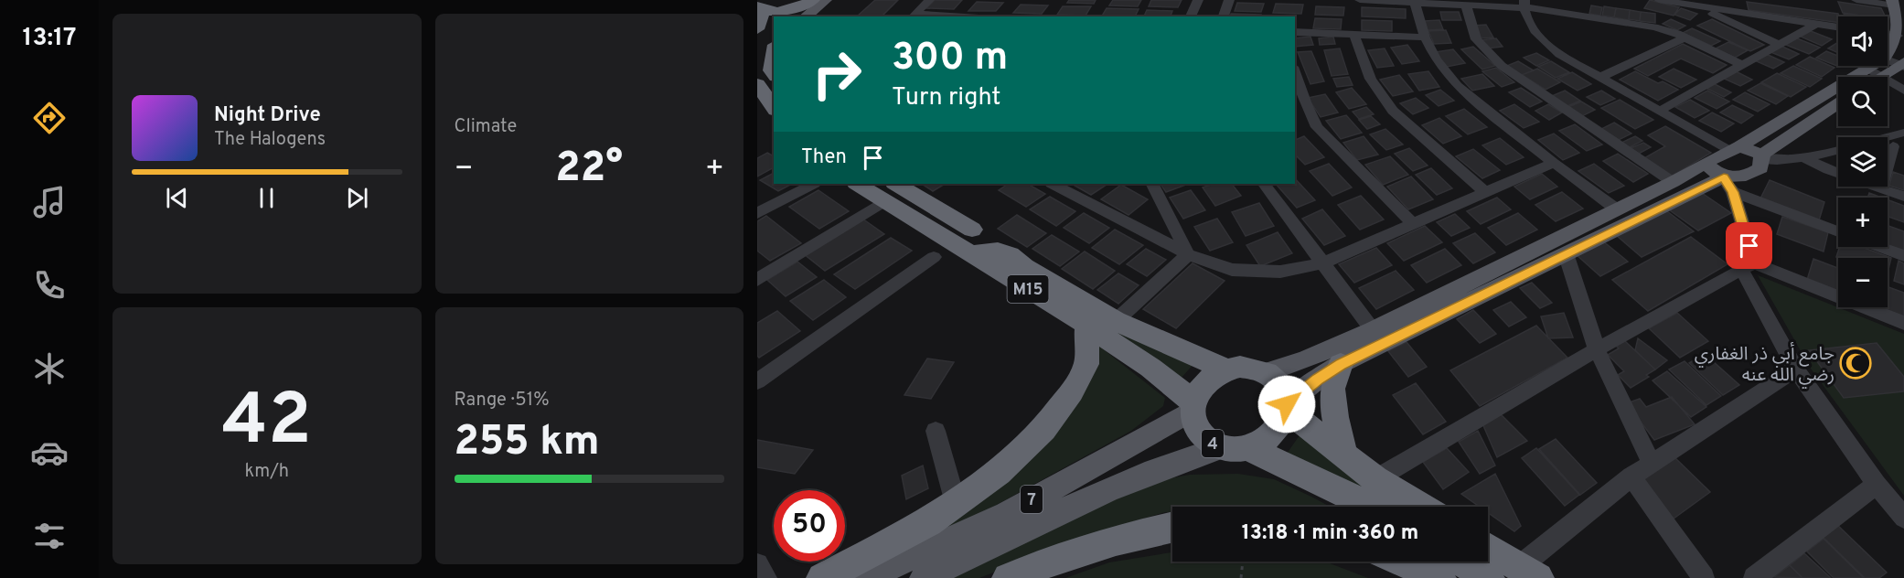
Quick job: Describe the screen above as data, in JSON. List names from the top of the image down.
{
  "streets": {
    "highway": ["M15", "4"],
    "main road": ["7"]
  },
  "crossings": [
    ["M15", "4"],
    ["M15", "7"],
    ["4", "7"]
  ],
  "places": {
    "mosque": ["جامع أبي ذر الغفاري رضي الله عنه"]
  },
  "page": {
    "tabs": "13:17",
    "tile": [
      "Climate",
      ["42", "km/h"],
      ["Range · 51%", "255 km"]
    ],
    "map_buttons": ["+", "−"],
    "turn": ["300 m", "Turn right"],
    "song": ["Night Drive", "The Halogens"],
    "then": "Then",
    "heat": ["−", "22°", "+"],
    "limit": "50",
    "trip": "13:18 · 1 min · 360 m"
  }
}
